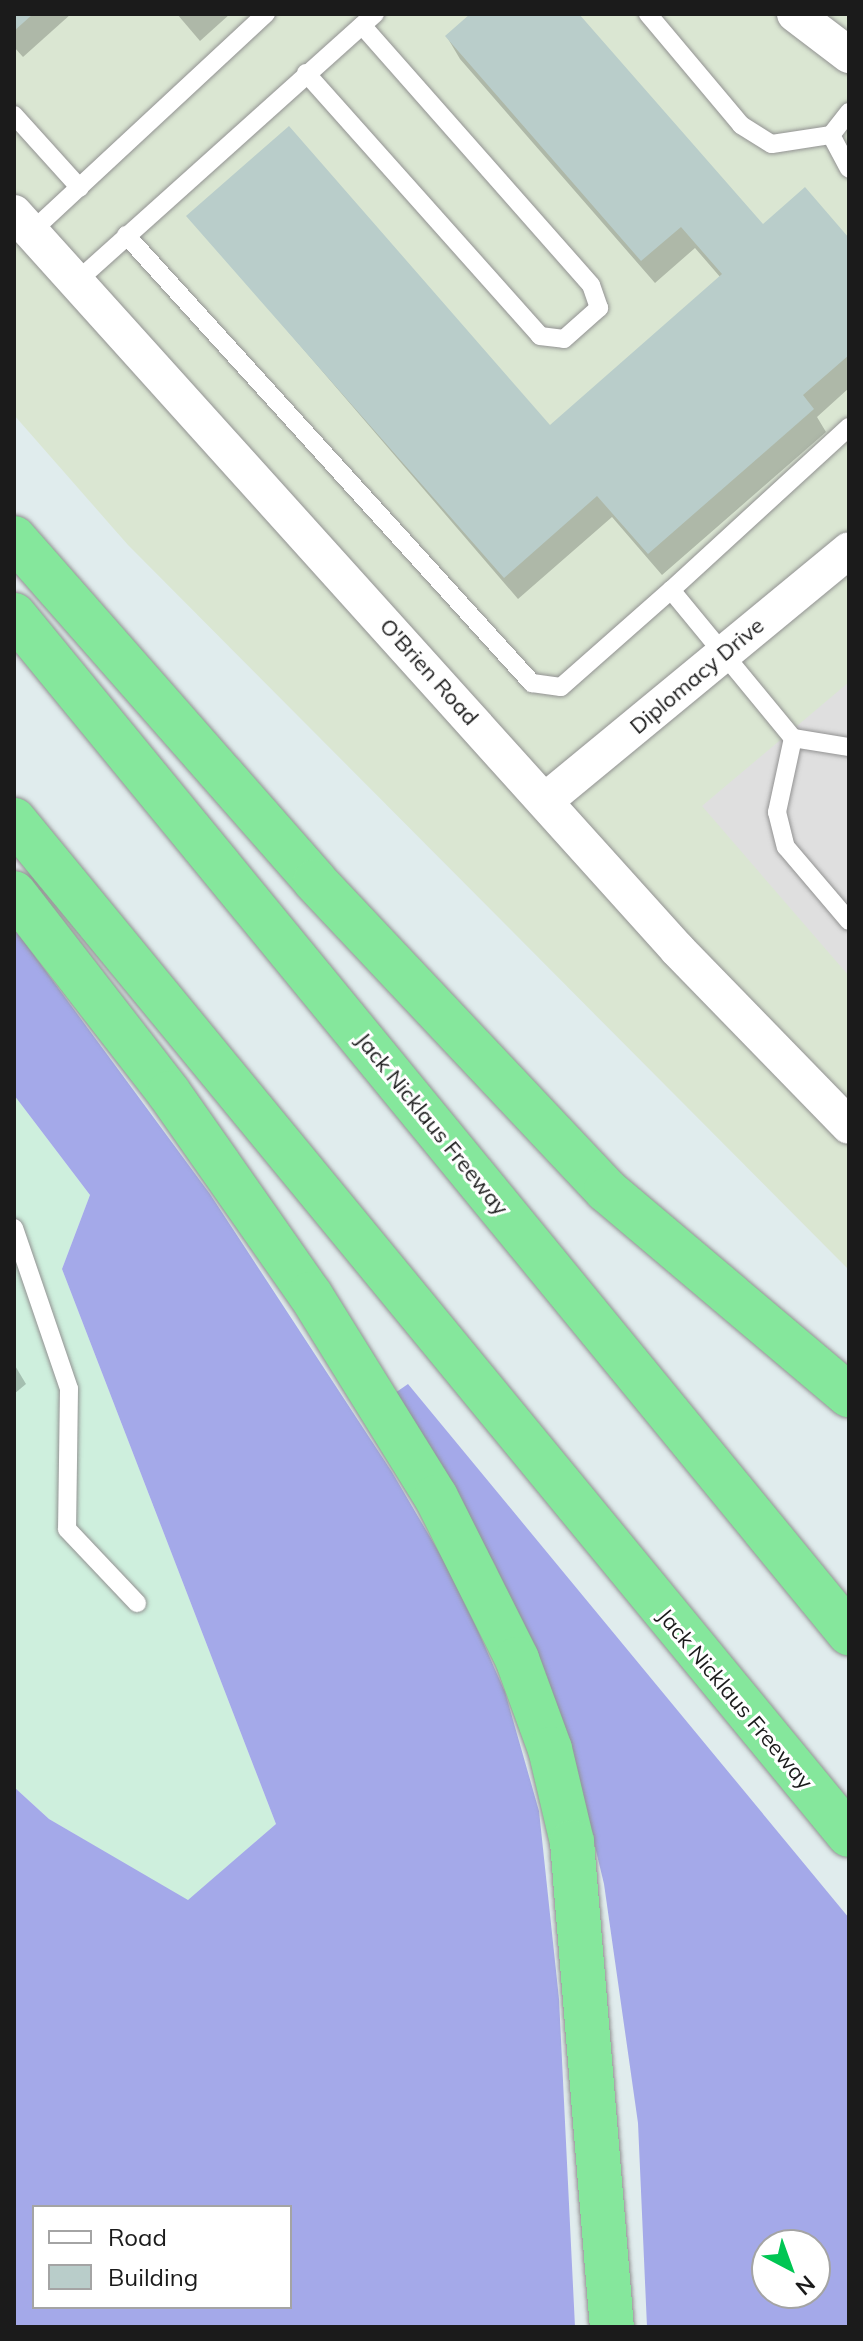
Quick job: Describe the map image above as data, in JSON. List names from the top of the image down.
{
  "streets": {
    "highway": ["Jack Nicklaus Freeway"],
    "street": ["O'Brien Road", "Diplomacy Drive"]
  },
  "crossings": [
    ["O'Brien Road", "Diplomacy Drive"]
  ],
  "legend": ["Road", "Building"],
  "north": "bottom right"
}
